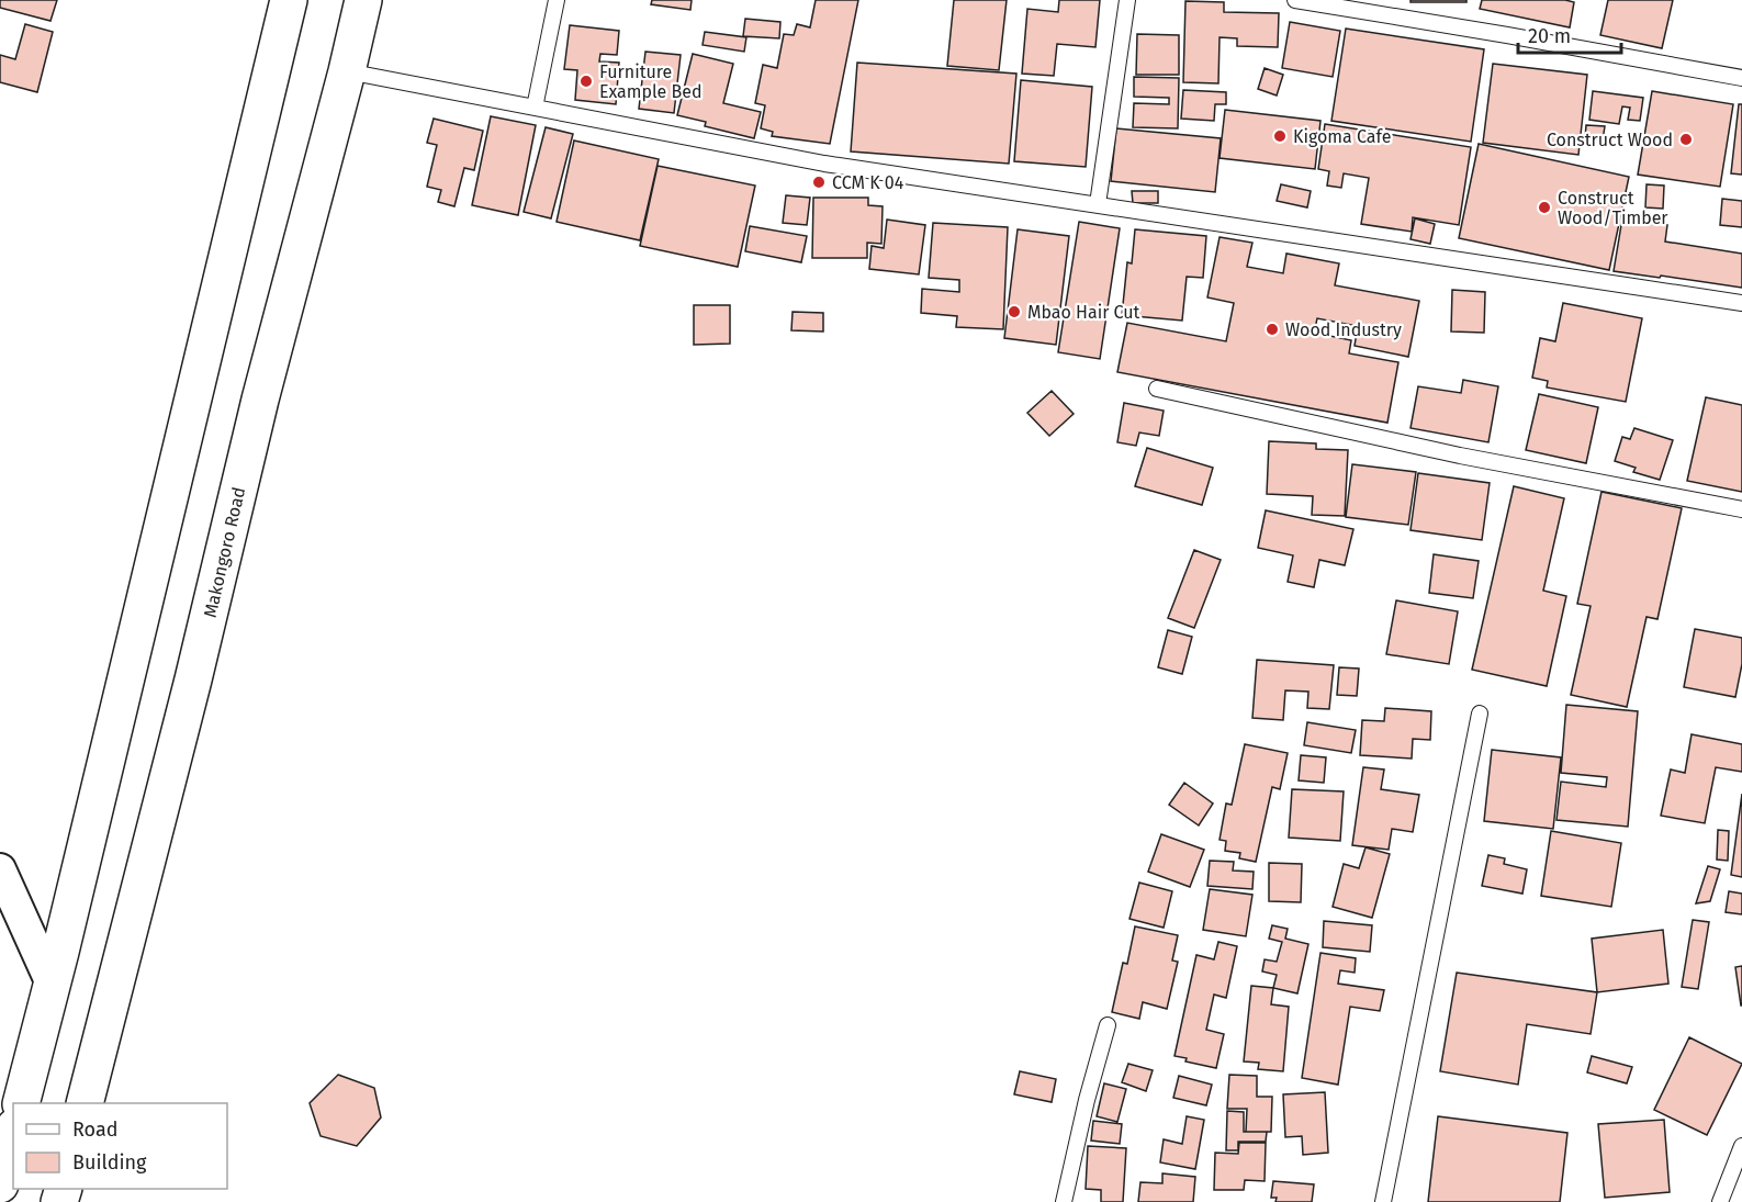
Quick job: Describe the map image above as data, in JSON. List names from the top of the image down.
{
  "streets": {
    "main road": ["Makongoro Road"]
  },
  "places": [
    "Furniture Example Bed",
    "Kigoma Cafe",
    "Construct Wood",
    "CCM K 04",
    "Construct Wood/Timber",
    "Mbao Hair Cut",
    "Wood Industry"
  ],
  "legend": ["Road", "Building"],
  "scale_bar": "20 m"
}
